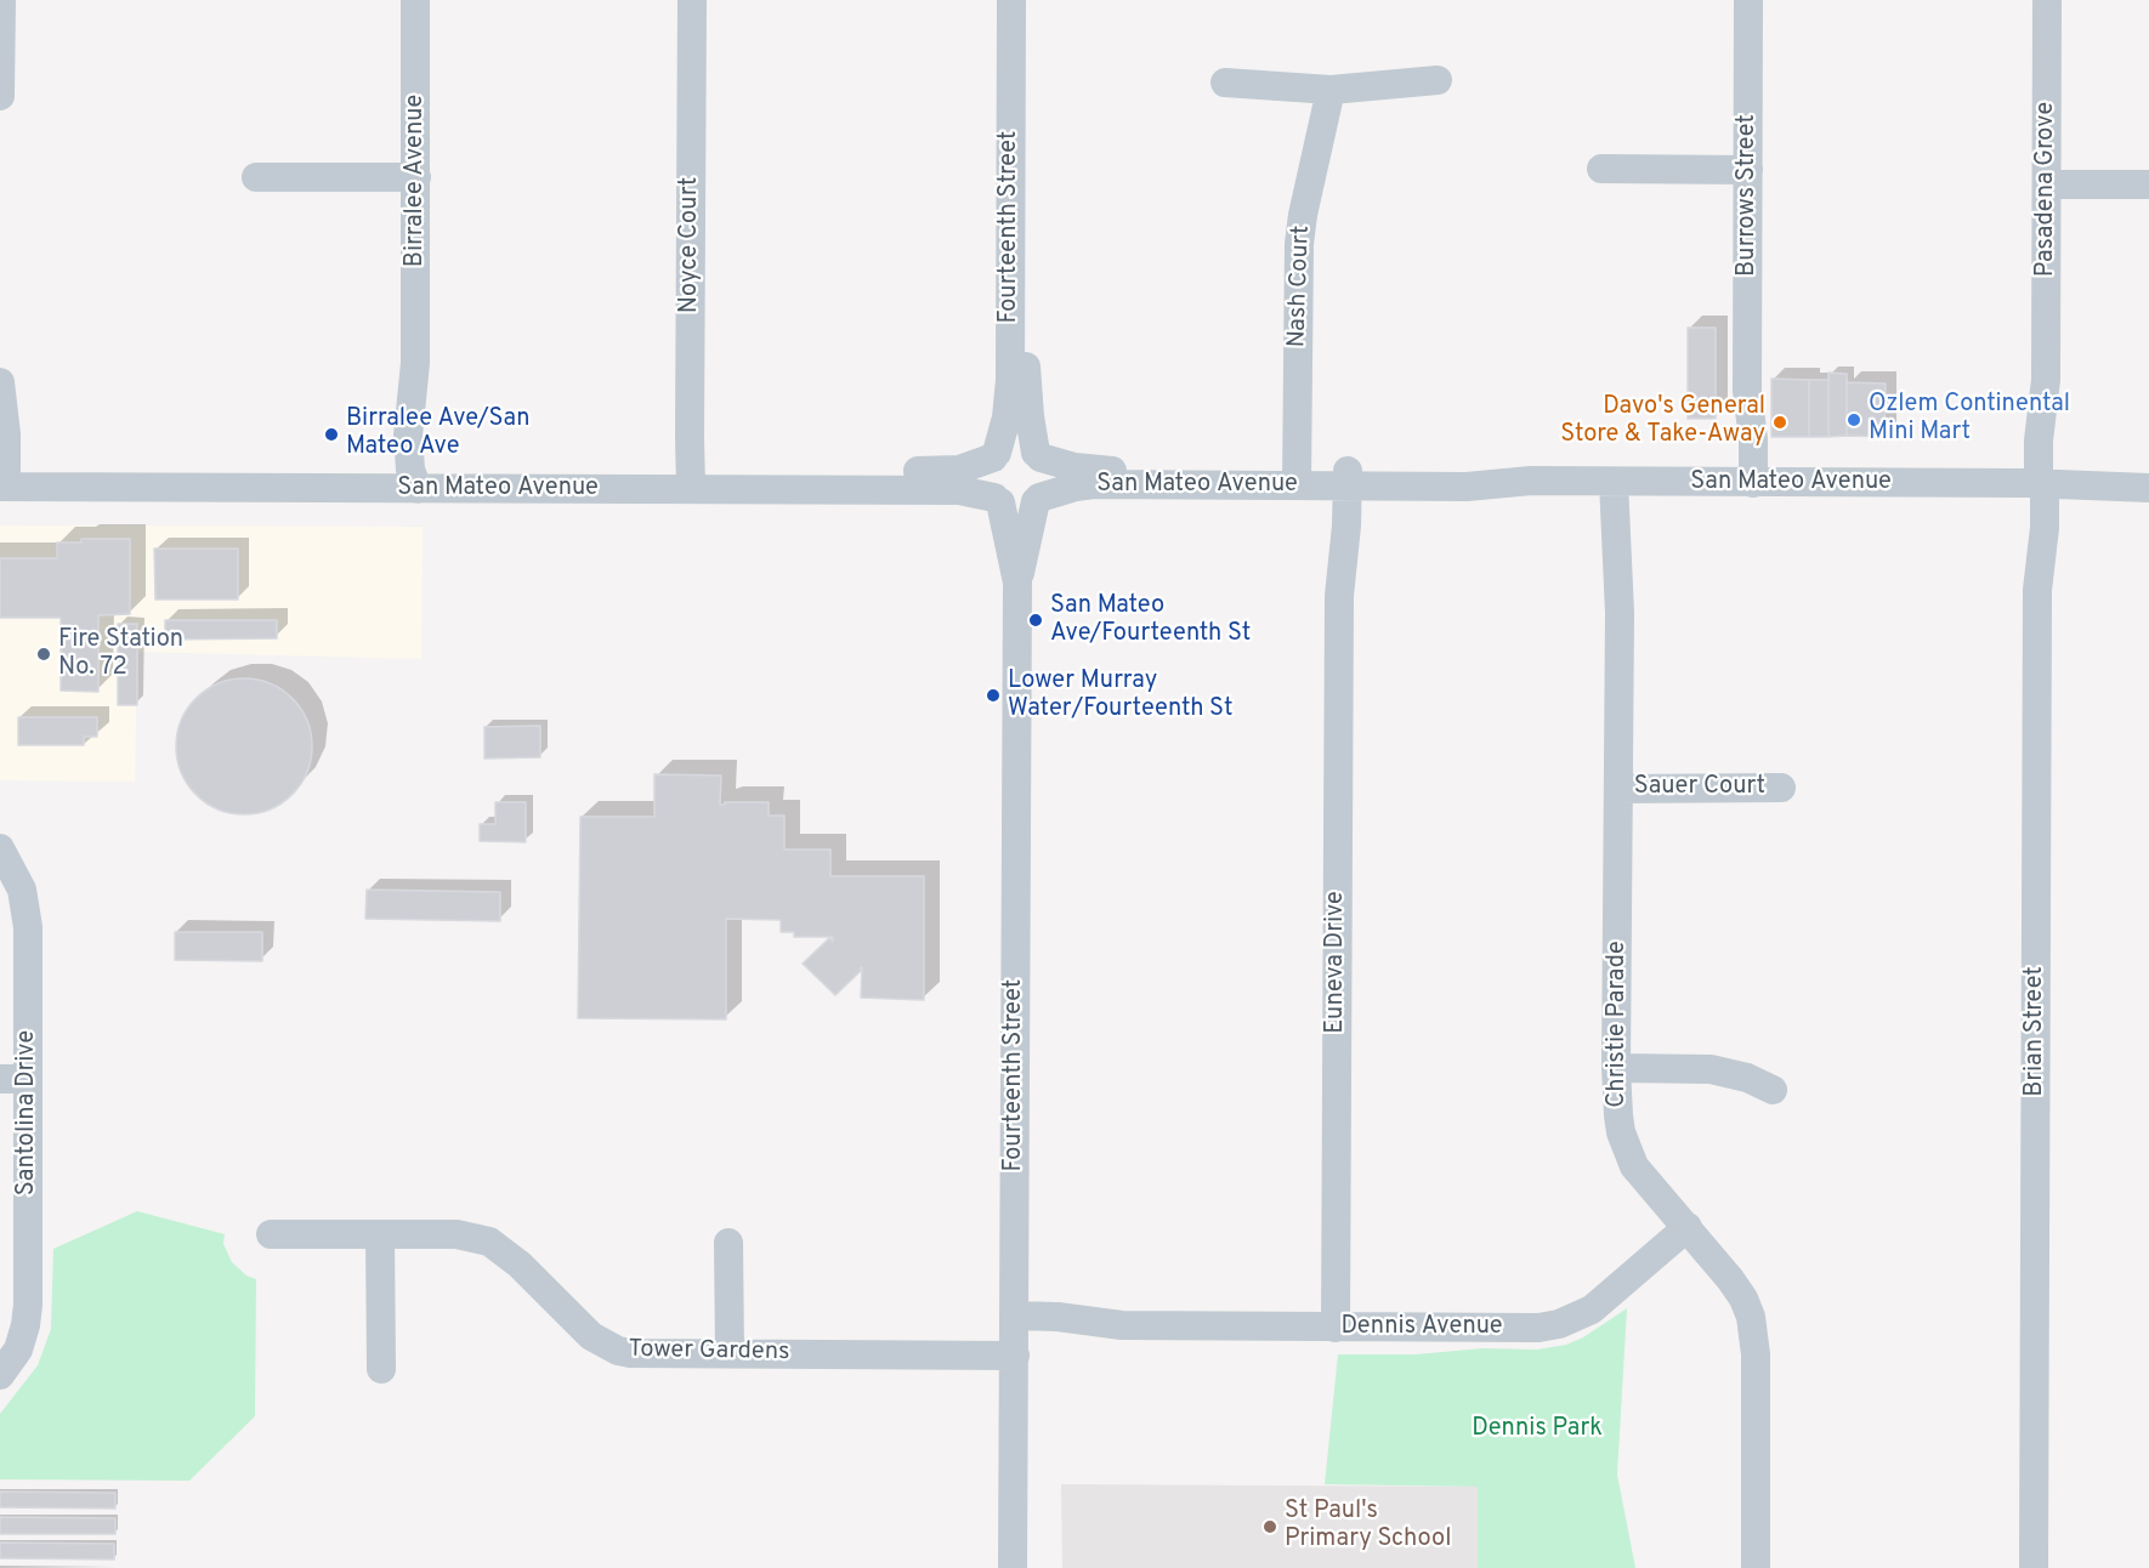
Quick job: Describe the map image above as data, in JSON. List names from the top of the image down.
{
  "streets": {
    "street": [
      "Birralee Avenue",
      "Pasadena Grove",
      "Burrows Street",
      "Fourteenth Street",
      "Noyce Court",
      "Nash Court",
      "San Mateo Avenue",
      "Sauer Court",
      "Euneva Drive",
      "Christie Parade",
      "Brian Street",
      "Santolina Drive",
      "Dennis Avenue",
      "Tower Gardens"
    ]
  },
  "crossings": [
    ["Birralee Avenue", "San Mateo Avenue"],
    ["Pasadena Grove", "San Mateo Avenue"],
    ["Pasadena Grove", "Brian Street"],
    ["Burrows Street", "San Mateo Avenue"],
    ["Fourteenth Street", "San Mateo Avenue"],
    ["Fourteenth Street", "Dennis Avenue"],
    ["Fourteenth Street", "Tower Gardens"],
    ["Noyce Court", "San Mateo Avenue"],
    ["Nash Court", "San Mateo Avenue"],
    ["San Mateo Avenue", "Euneva Drive"],
    ["San Mateo Avenue", "Christie Parade"],
    ["San Mateo Avenue", "Brian Street"],
    ["Sauer Court", "Christie Parade"],
    ["Euneva Drive", "Dennis Avenue"],
    ["Christie Parade", "Dennis Avenue"],
    ["Dennis Avenue", "Tower Gardens"]
  ],
  "parks": ["Dennis Park"],
  "places": [
    "Ozlem Continental Mini Mart",
    "Davo's General Store & Take-Away",
    "Birralee Ave/San Mateo Ave",
    "San Mateo Ave/Fourteenth St",
    "Fire Station No. 72",
    "Lower Murray Water/Fourteenth St",
    "St Paul's Primary School"
  ]
}
